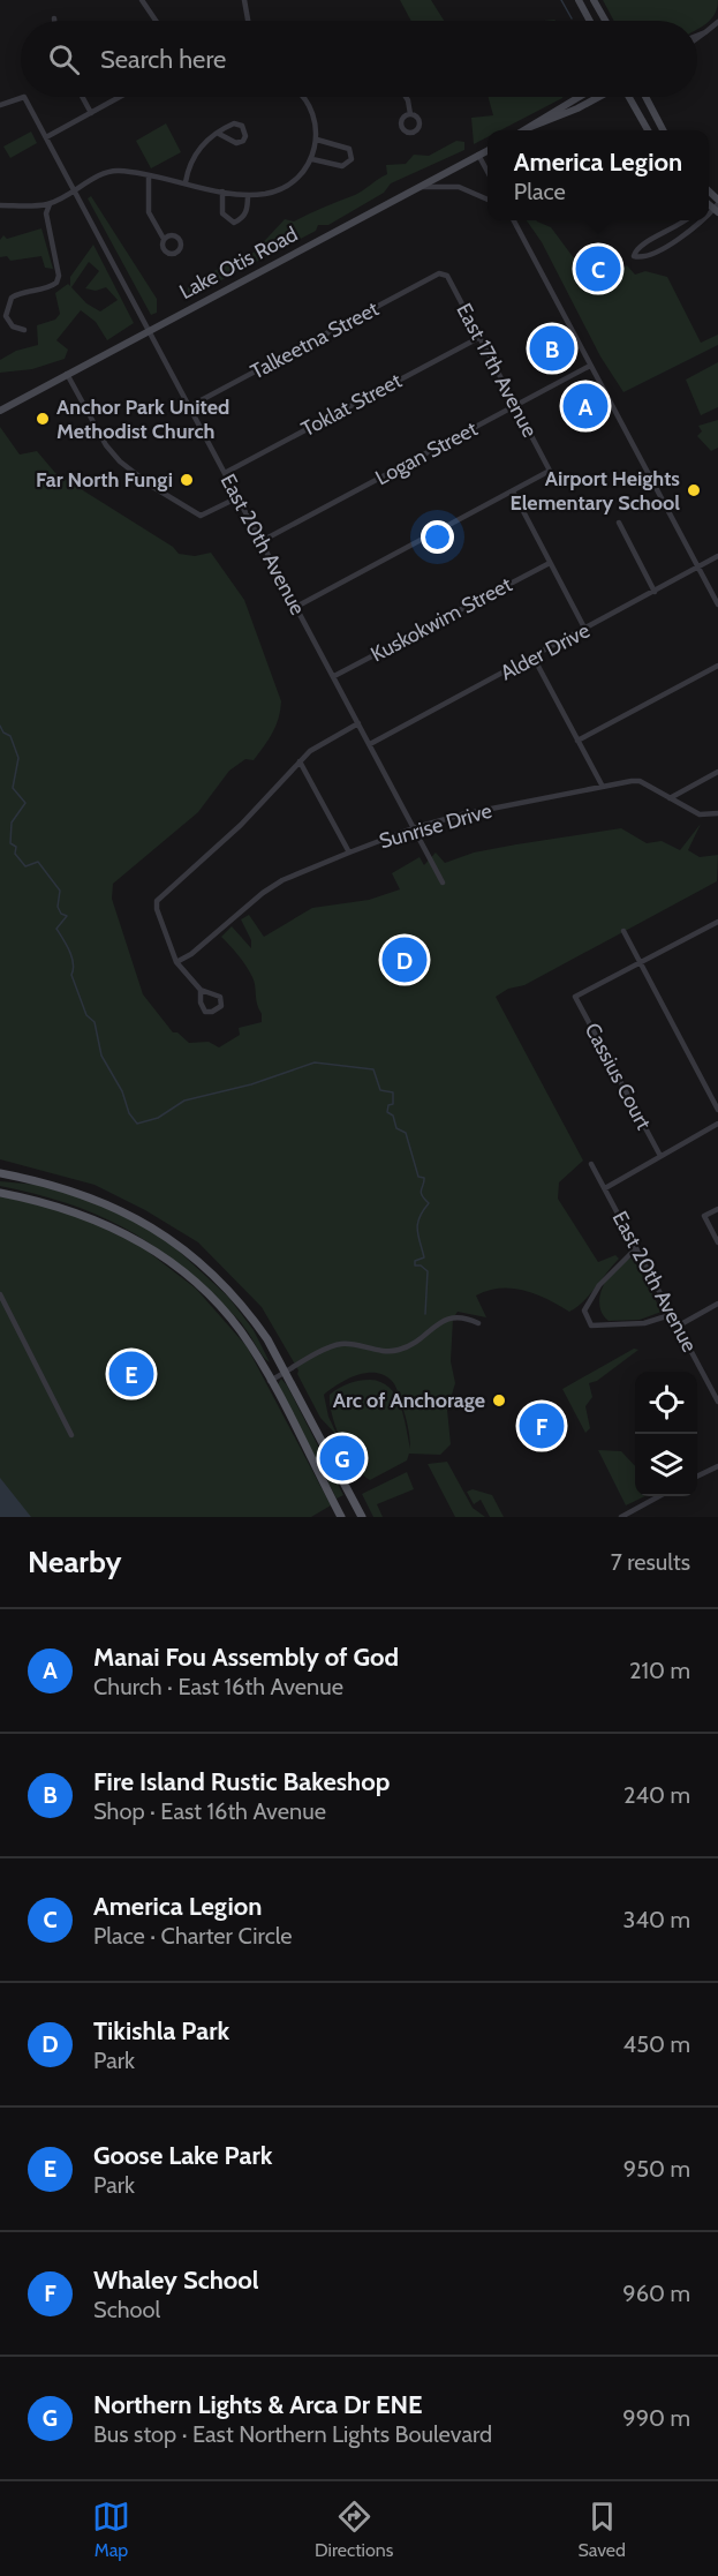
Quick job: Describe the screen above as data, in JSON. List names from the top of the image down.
{
  "streets": {
    "main road": ["Lake Otis Road"],
    "street": [
      "Talkeetna Street",
      "East 17th Avenue",
      "Toklat Street",
      "Logan Street",
      "East 20th Avenue",
      "Kuskokwim Street",
      "Alder Drive",
      "Sunrise Drive",
      "Cassius Court"
    ]
  },
  "crossings": [
    ["Lake Otis Road", "East 20th Avenue"],
    ["Talkeetna Street", "East 17th Avenue"],
    ["Talkeetna Street", "East 20th Avenue"],
    ["East 17th Avenue", "Toklat Street"],
    ["East 17th Avenue", "Logan Street"],
    ["Toklat Street", "East 20th Avenue"],
    ["Logan Street", "East 20th Avenue"],
    ["East 20th Avenue", "Kuskokwim Street"],
    ["East 20th Avenue", "Alder Drive"],
    ["East 20th Avenue", "Sunrise Drive"]
  ],
  "places": [
    "Anchor Park United Methodist Church",
    "Far North Fungi",
    "Airport Heights Elementary School",
    "Arc of Anchorage"
  ],
  "page": {
    "search": "Search here",
    "popup": ["America Legion", "Place"],
    "pins": [
      "C",
      "B",
      "A",
      "D",
      "E",
      "F",
      "G"
    ],
    "heading": ["Nearby", "7 results"],
    "list": [
      {
        "mark": "A",
        "name": "Manai Fou Assembly of God",
        "note": "Church · East 16th Avenue",
        "value": "210 m"
      },
      {
        "mark": "B",
        "name": "Fire Island Rustic Bakeshop",
        "note": "Shop · East 16th Avenue",
        "value": "240 m"
      },
      {
        "mark": "C",
        "name": "America Legion",
        "note": "Place · Charter Circle",
        "value": "340 m"
      },
      {
        "mark": "D",
        "name": "Tikishla Park",
        "note": "Park",
        "value": "450 m"
      },
      {
        "mark": "E",
        "name": "Goose Lake Park",
        "note": "Park",
        "value": "950 m"
      },
      {
        "mark": "F",
        "name": "Whaley School",
        "note": "School",
        "value": "960 m"
      },
      {
        "mark": "G",
        "name": "Northern Lights & Arca Dr ENE",
        "note": "Bus stop · East Northern Lights Boulevard",
        "value": "990 m"
      }
    ],
    "nav": ["Map", "Directions", "Saved"]
  }
}
